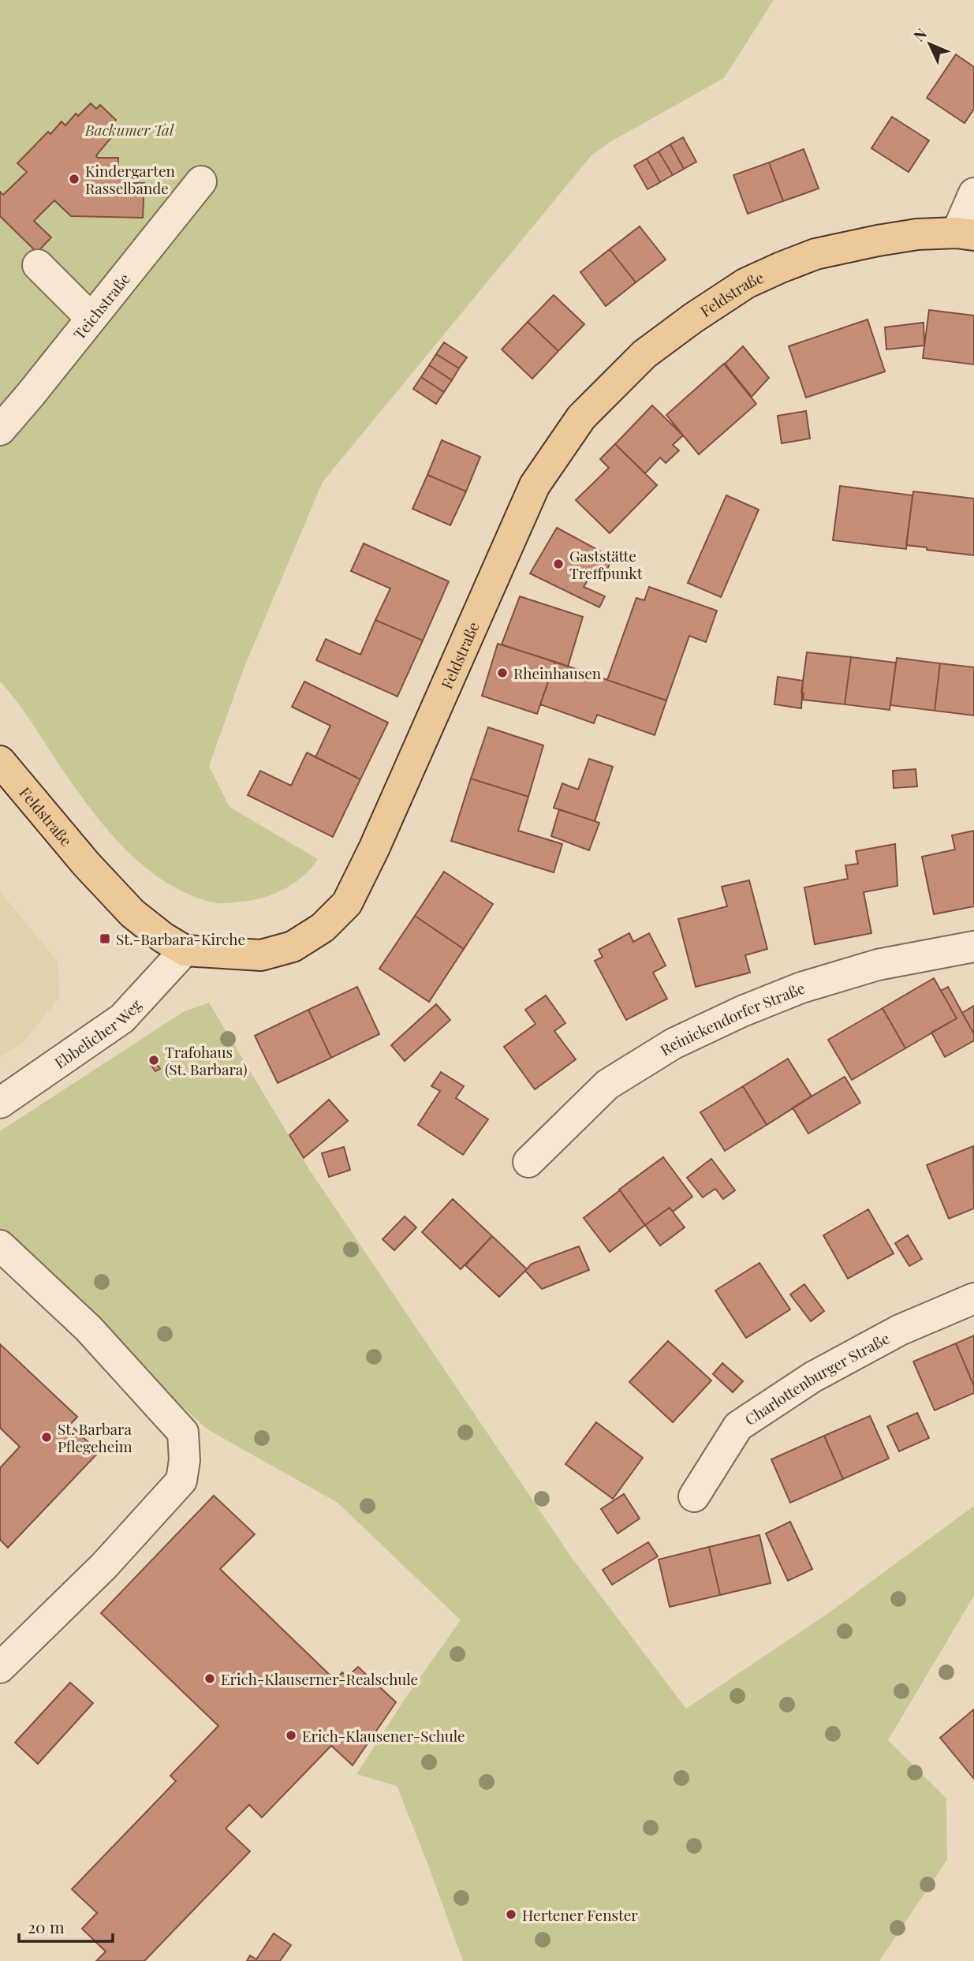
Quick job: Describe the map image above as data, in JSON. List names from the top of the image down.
{
  "streets": {
    "main road": ["Feldstraße"],
    "street": [
      "Teichstraße",
      "Reinickendorfer Straße",
      "Ebbelicher Weg",
      "Charlottenburger Straße"
    ]
  },
  "crossings": [
    ["Feldstraße", "Ebbelicher Weg"]
  ],
  "parks": ["Backumer Tal"],
  "places": {
    "other": [
      "Kindergarten Rasselbande",
      "Gaststätte Treffpunkt",
      "Rheinhausen",
      "Trafohaus (St. Barbara)",
      "St. Barbara Pflegeheim",
      "Erich-Klauserner-Realschule",
      "Erich-Klausener-Schule",
      "Hertener Fenster"
    ],
    "transit": ["St.-Barbara-Kirche"]
  },
  "scale_bar": "20 m",
  "north": "top left"
}
